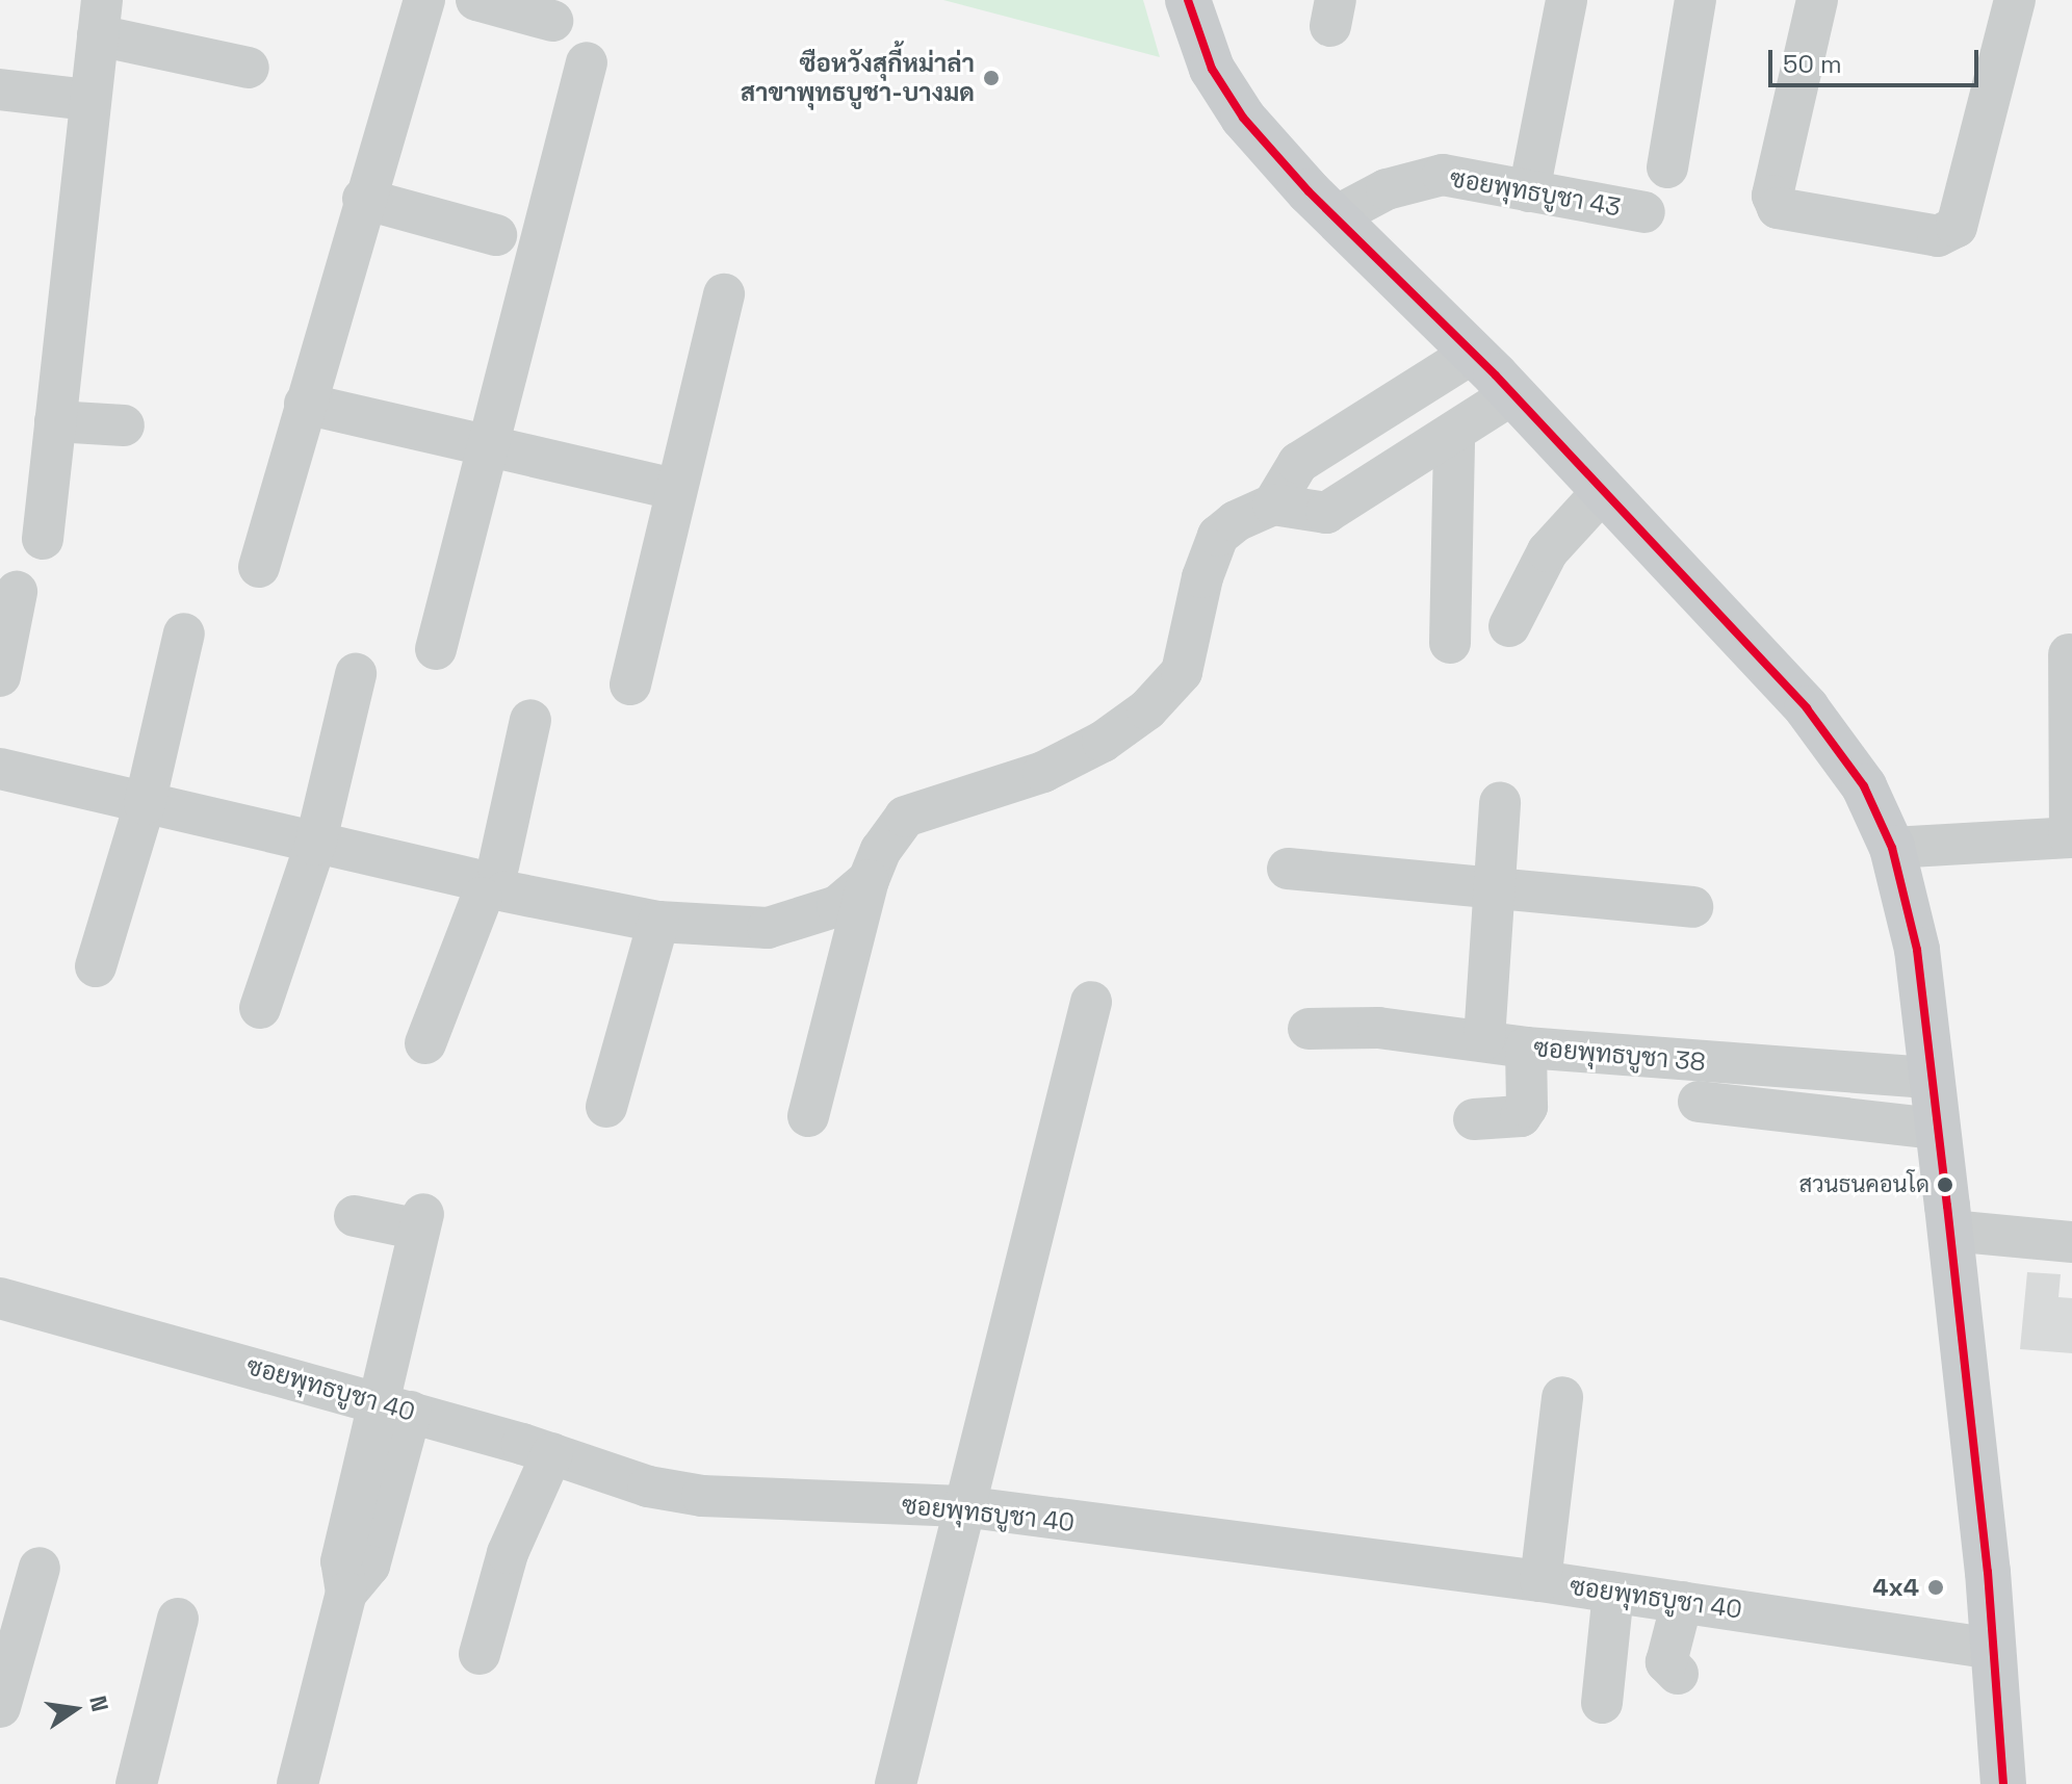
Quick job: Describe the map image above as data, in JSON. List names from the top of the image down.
{
  "streets": {
    "street": ["ซอยพุทธบูชา 43", "ซอยพุทธบูชา 38", "ซอยพุทธบูชา 40"]
  },
  "places": ["ซือหวังสุกี้หม่าล่า สาขาพุทธบูชา-บางมด", "สวนธนคอนโด", "4x4"],
  "scale_bar": "50 m",
  "north": "right"
}
